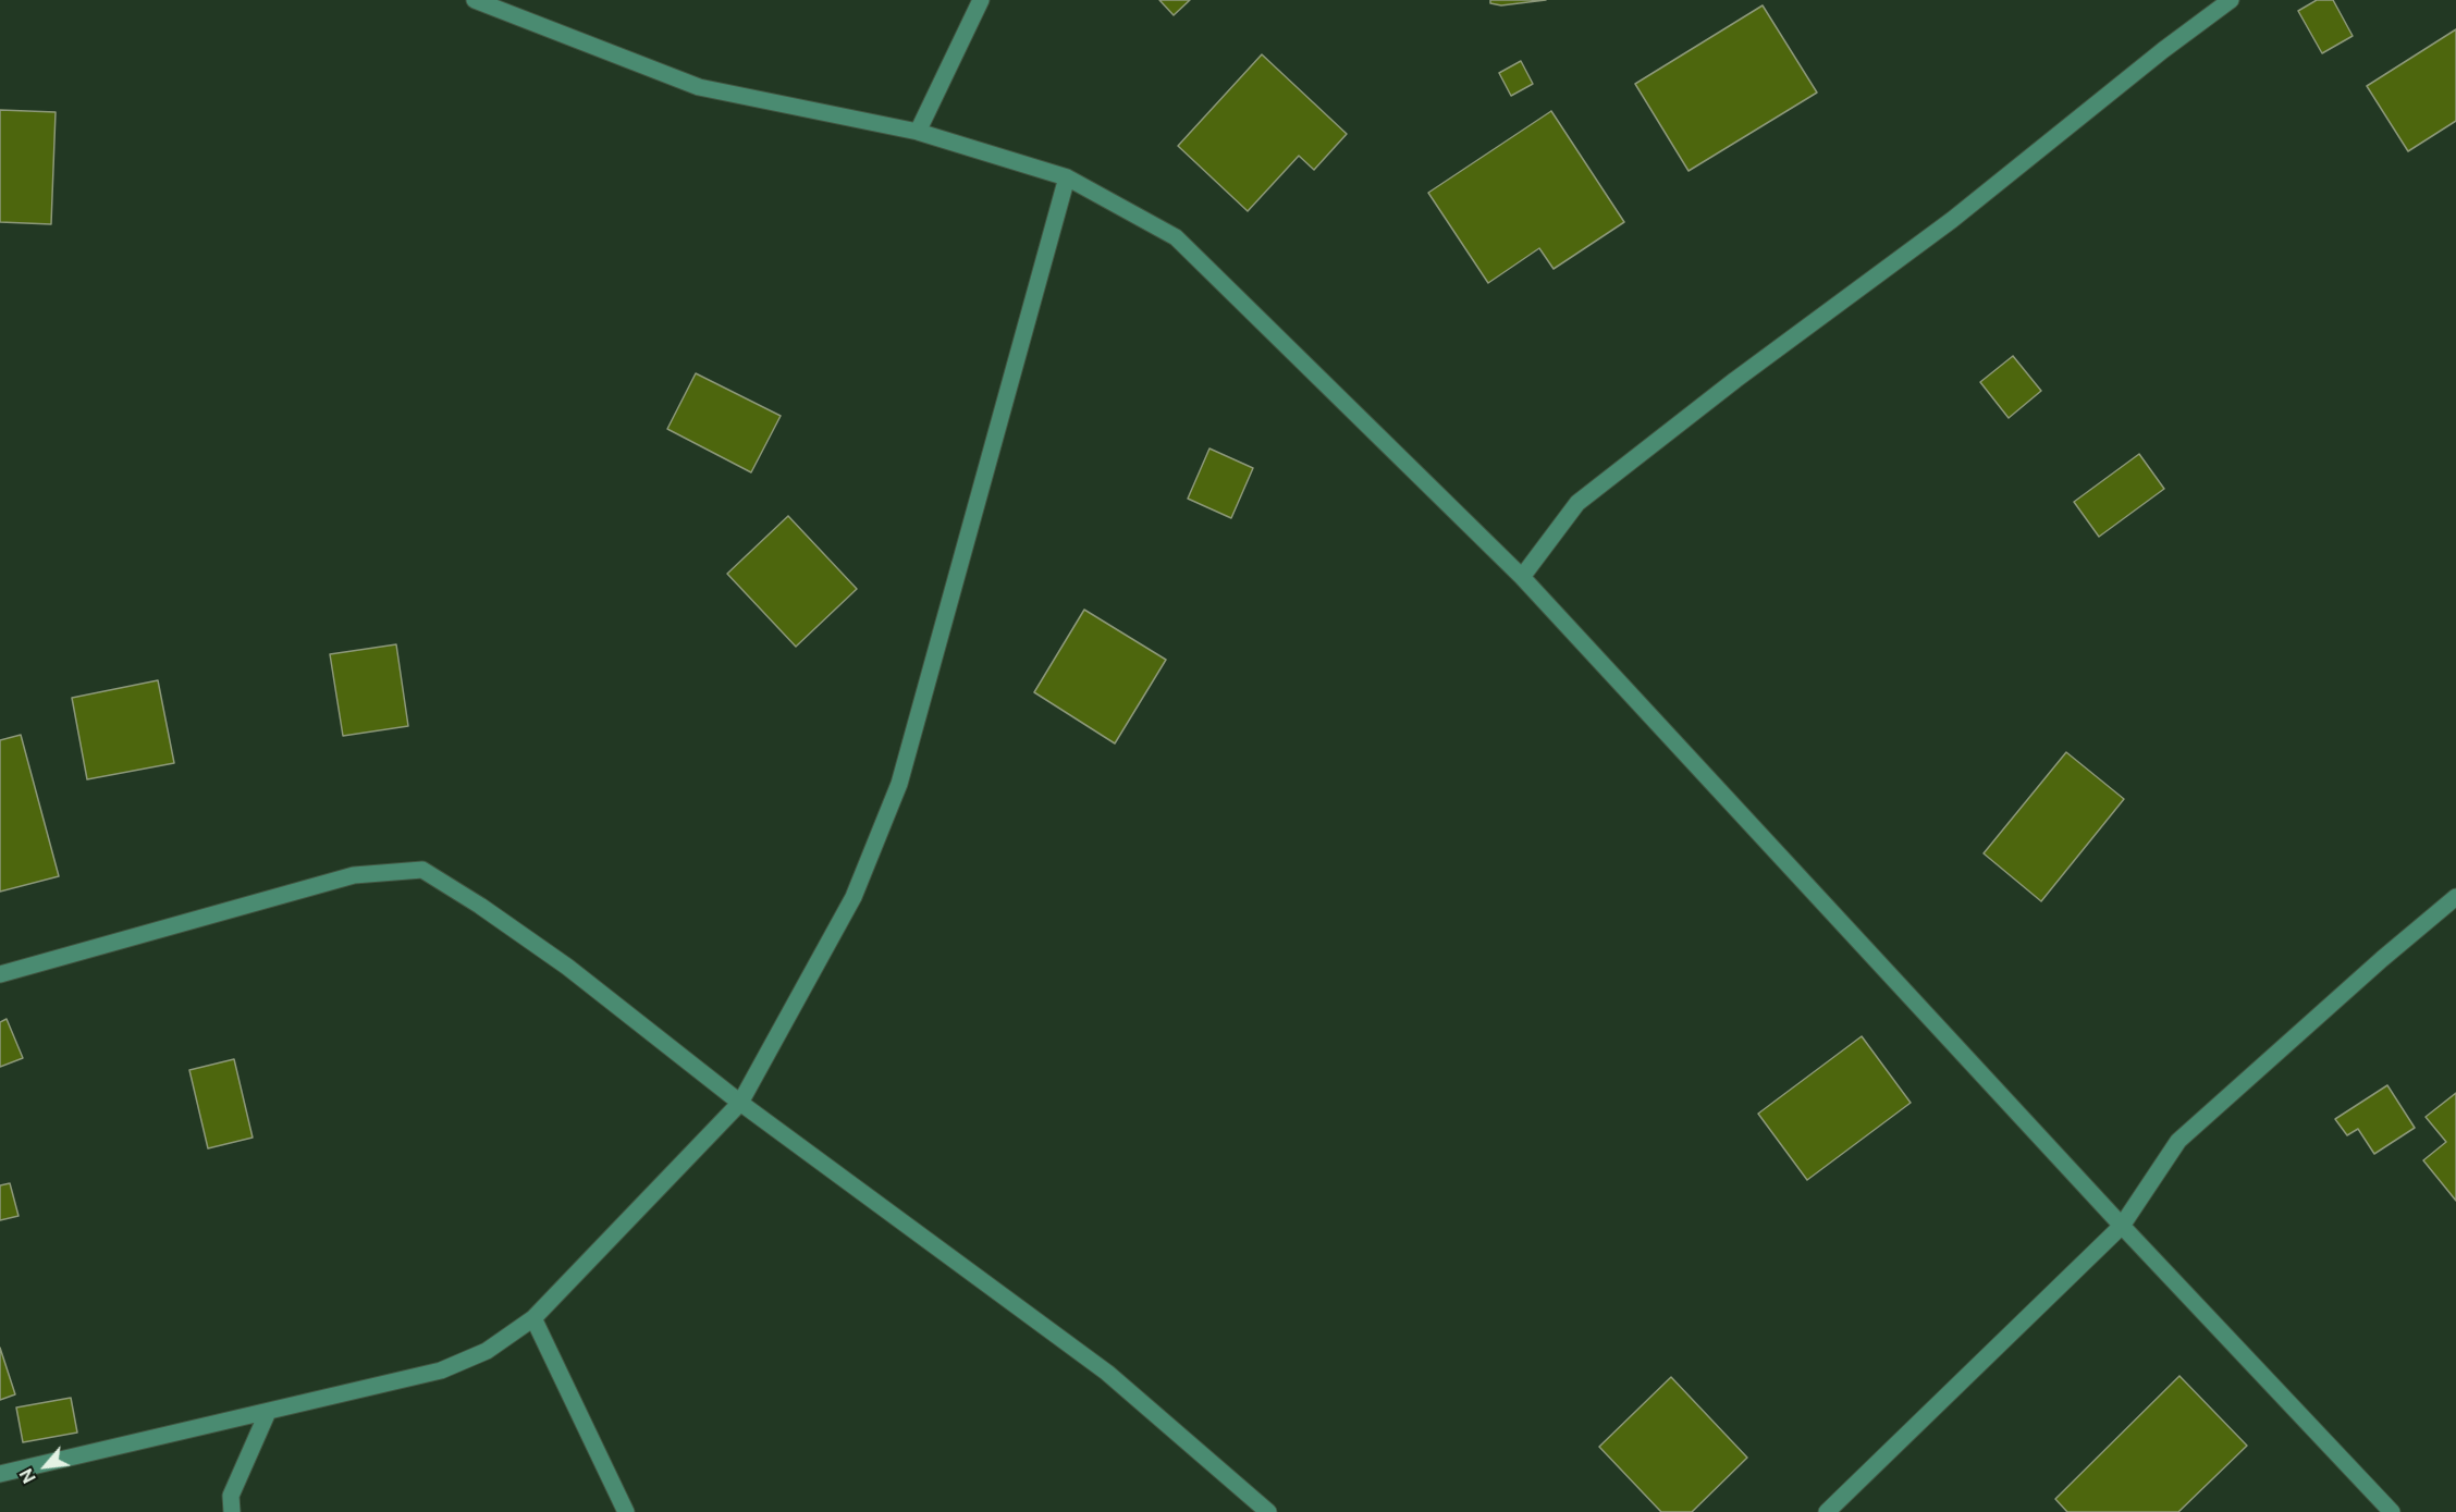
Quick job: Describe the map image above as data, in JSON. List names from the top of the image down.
{
  "north": "bottom left"
}
